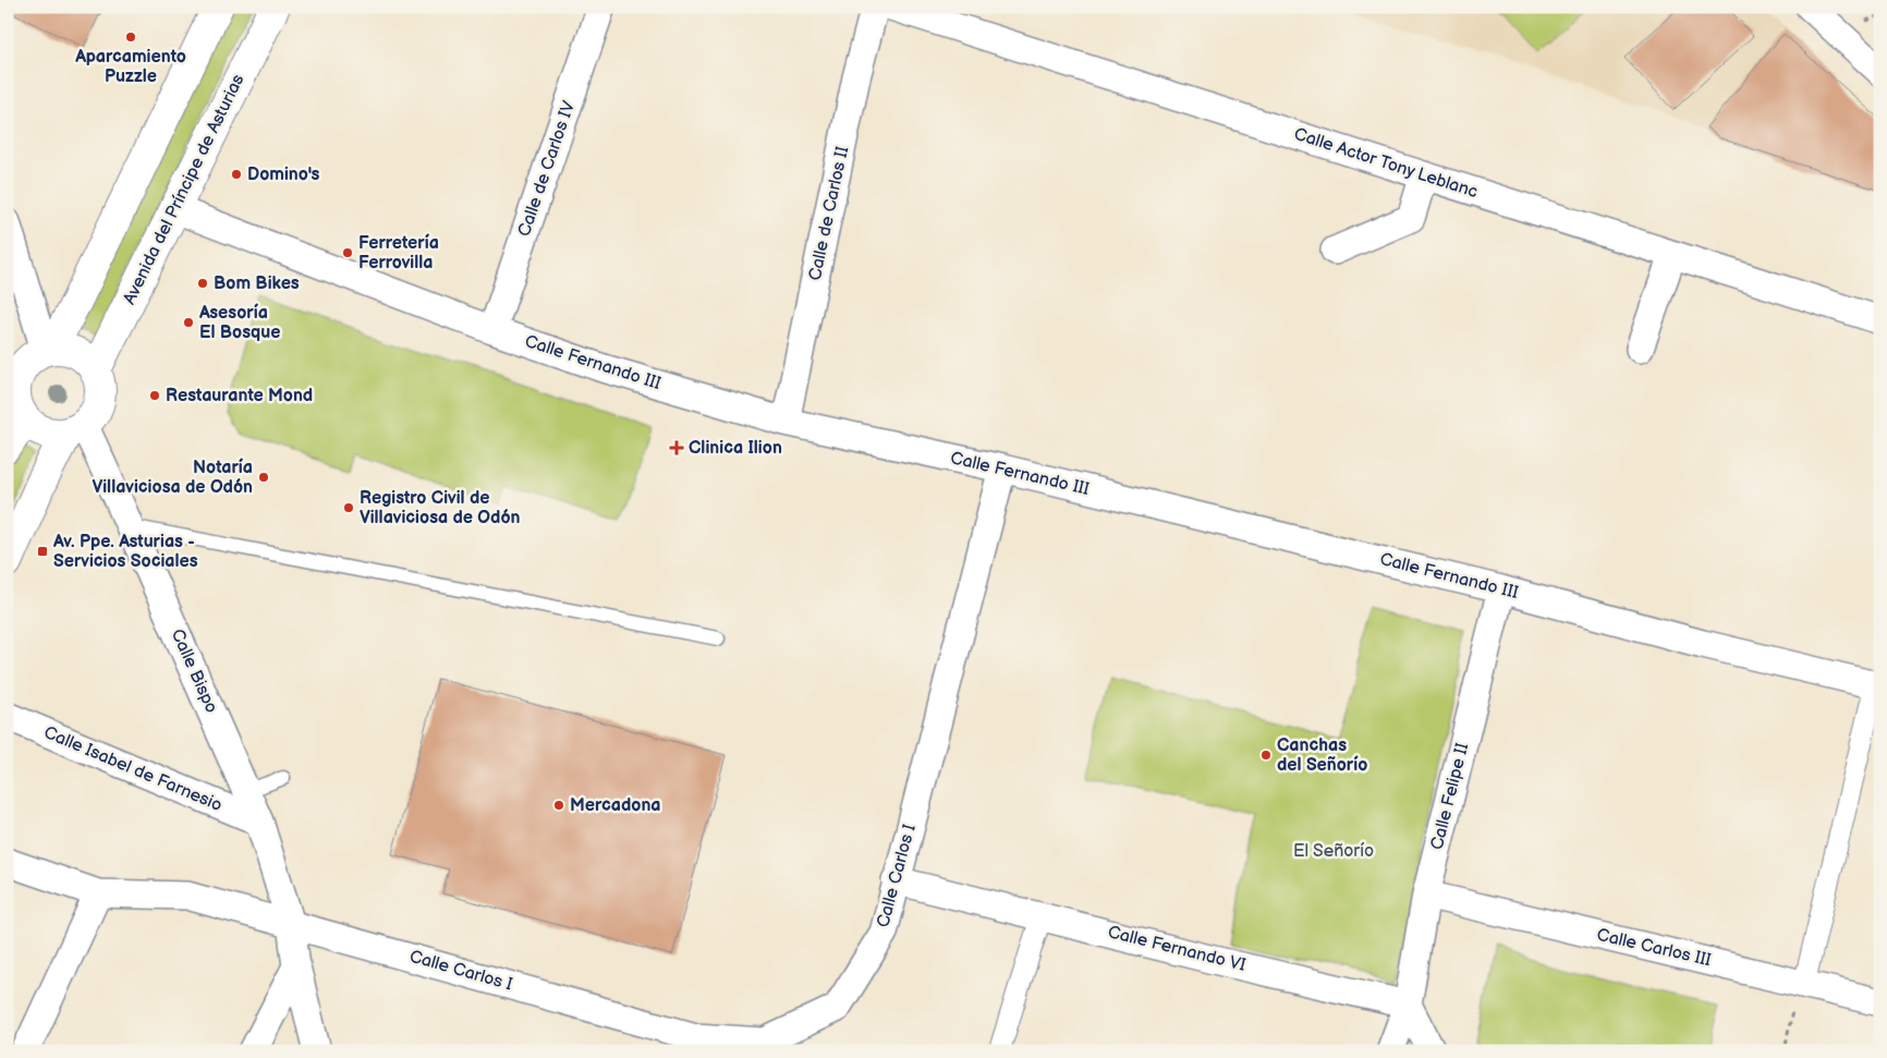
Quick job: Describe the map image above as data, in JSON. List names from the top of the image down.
{
  "streets": {
    "street": [
      "Calle Actor Tony Leblanc",
      "Calle de Carlos IV",
      "Avenida del Príncipe de Asturias",
      "Calle de Carlos II",
      "Calle Fernando III",
      "Calle Bispo",
      "Calle Isabel de Farnesio",
      "Calle Felipe II",
      "Calle Carlos I",
      "Calle Carlos III",
      "Calle Fernando VI"
    ]
  },
  "crossings": [
    ["Calle de Carlos IV", "Calle Fernando III"],
    ["Avenida del Príncipe de Asturias", "Calle Fernando III"],
    ["Avenida del Príncipe de Asturias", "Calle Bispo"],
    ["Calle de Carlos II", "Calle Fernando III"],
    ["Calle Fernando III", "Calle Felipe II"],
    ["Calle Fernando III", "Calle Carlos I"],
    ["Calle Bispo", "Calle Isabel de Farnesio"],
    ["Calle Bispo", "Calle Carlos I"],
    ["Calle Felipe II", "Calle Carlos III"],
    ["Calle Felipe II", "Calle Fernando VI"],
    ["Calle Carlos I", "Calle Fernando VI"]
  ],
  "parks": ["El Señorío"],
  "places": {
    "other": [
      "Aparcamiento Puzzle",
      "Domino's",
      "Ferretería Ferrovilla",
      "Bom Bikes",
      "Asesoría El Bosque",
      "Restaurante Mond",
      "Notaría Villaviciosa de Odón",
      "Registro Civil de Villaviciosa de Odón",
      "Canchas del Señorío",
      "Mercadona"
    ],
    "health": ["Clinica Ilion"],
    "transit": ["Av. Ppe. Asturias - Servicios Sociales"]
  }
}
